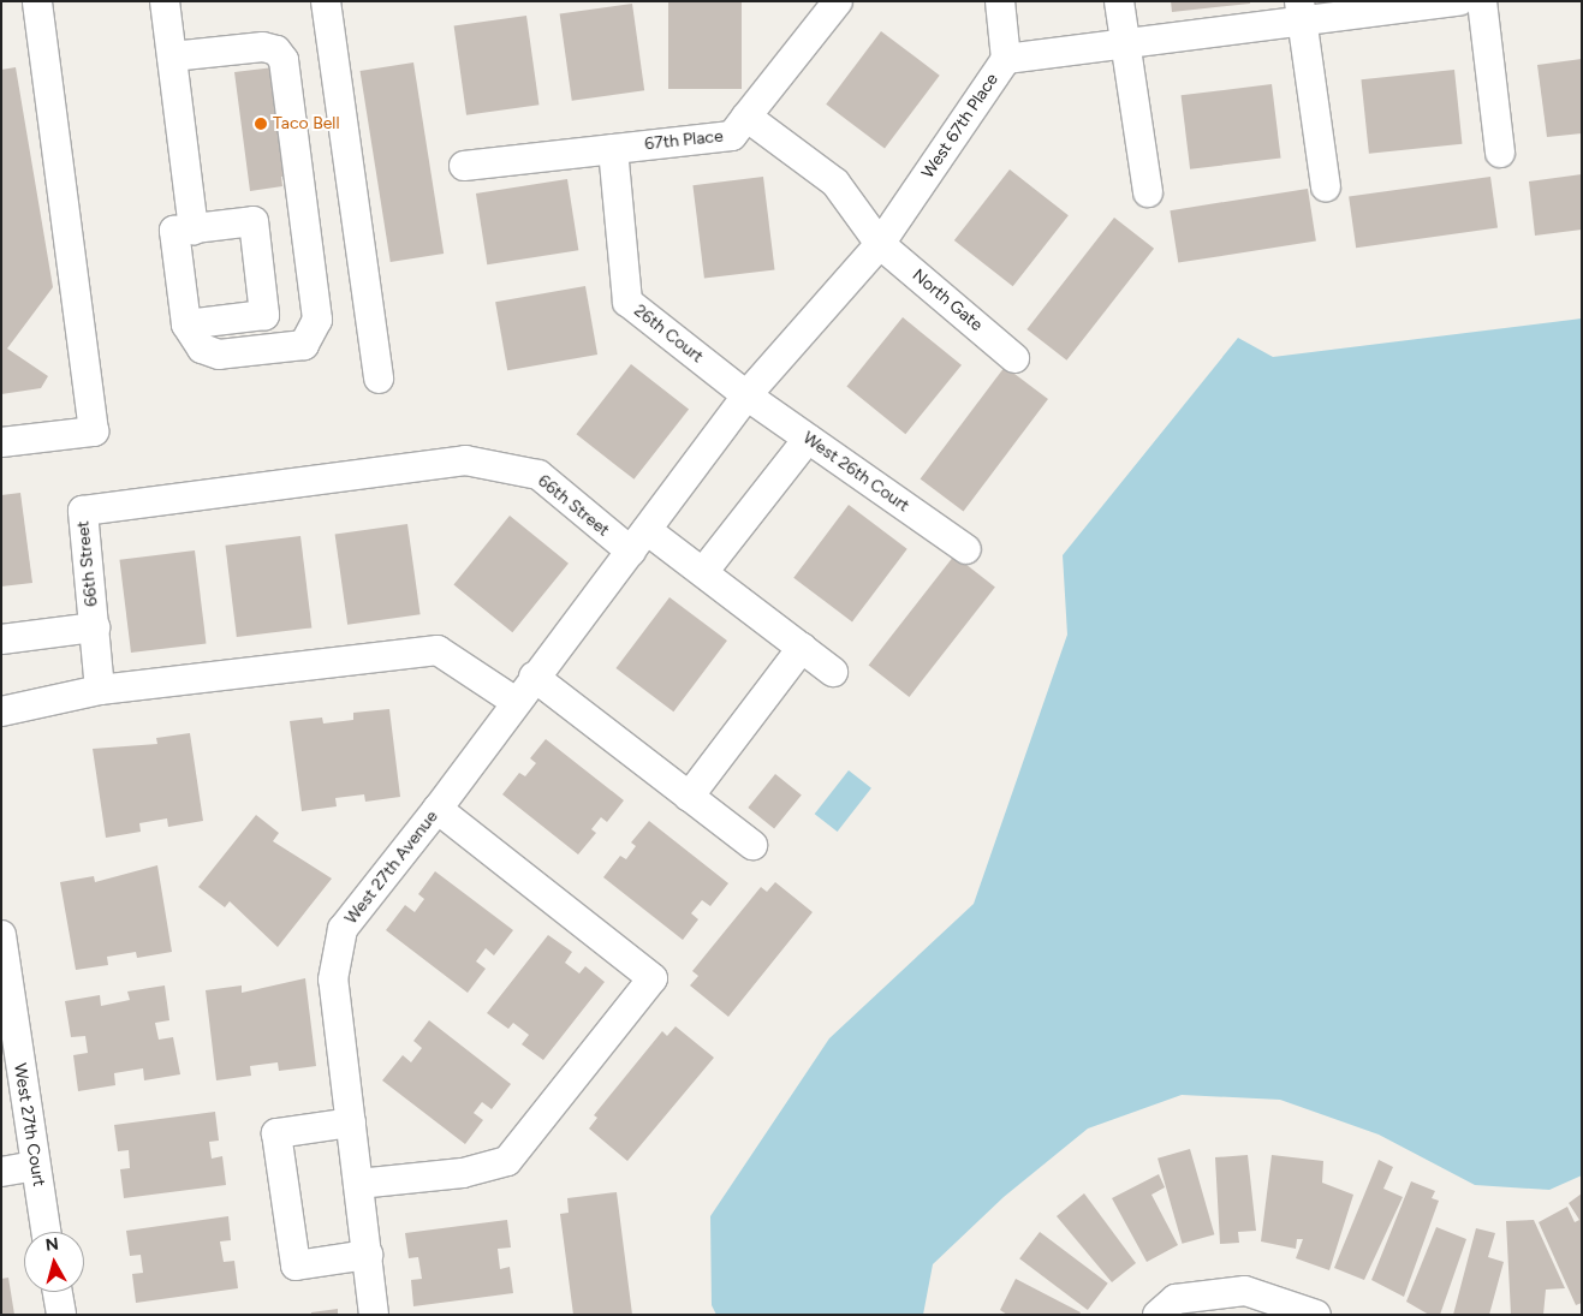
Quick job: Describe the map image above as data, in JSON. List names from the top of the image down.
{
  "streets": {
    "street": [
      "West 67th Place",
      "67th Place",
      "North Gate",
      "26th Court",
      "West 26th Court",
      "66th Street",
      "West 27th Avenue",
      "West 27th Court"
    ]
  },
  "crossings": [
    ["West 67th Place", "North Gate"],
    ["West 67th Place", "26th Court"],
    ["West 67th Place", "West 26th Court"],
    ["West 67th Place", "66th Street"],
    ["West 67th Place", "West 27th Avenue"],
    ["67th Place", "26th Court"],
    ["26th Court", "West 26th Court"],
    ["66th Street", "West 27th Avenue"]
  ],
  "places": ["Taco Bell"],
  "north": "top"
}
